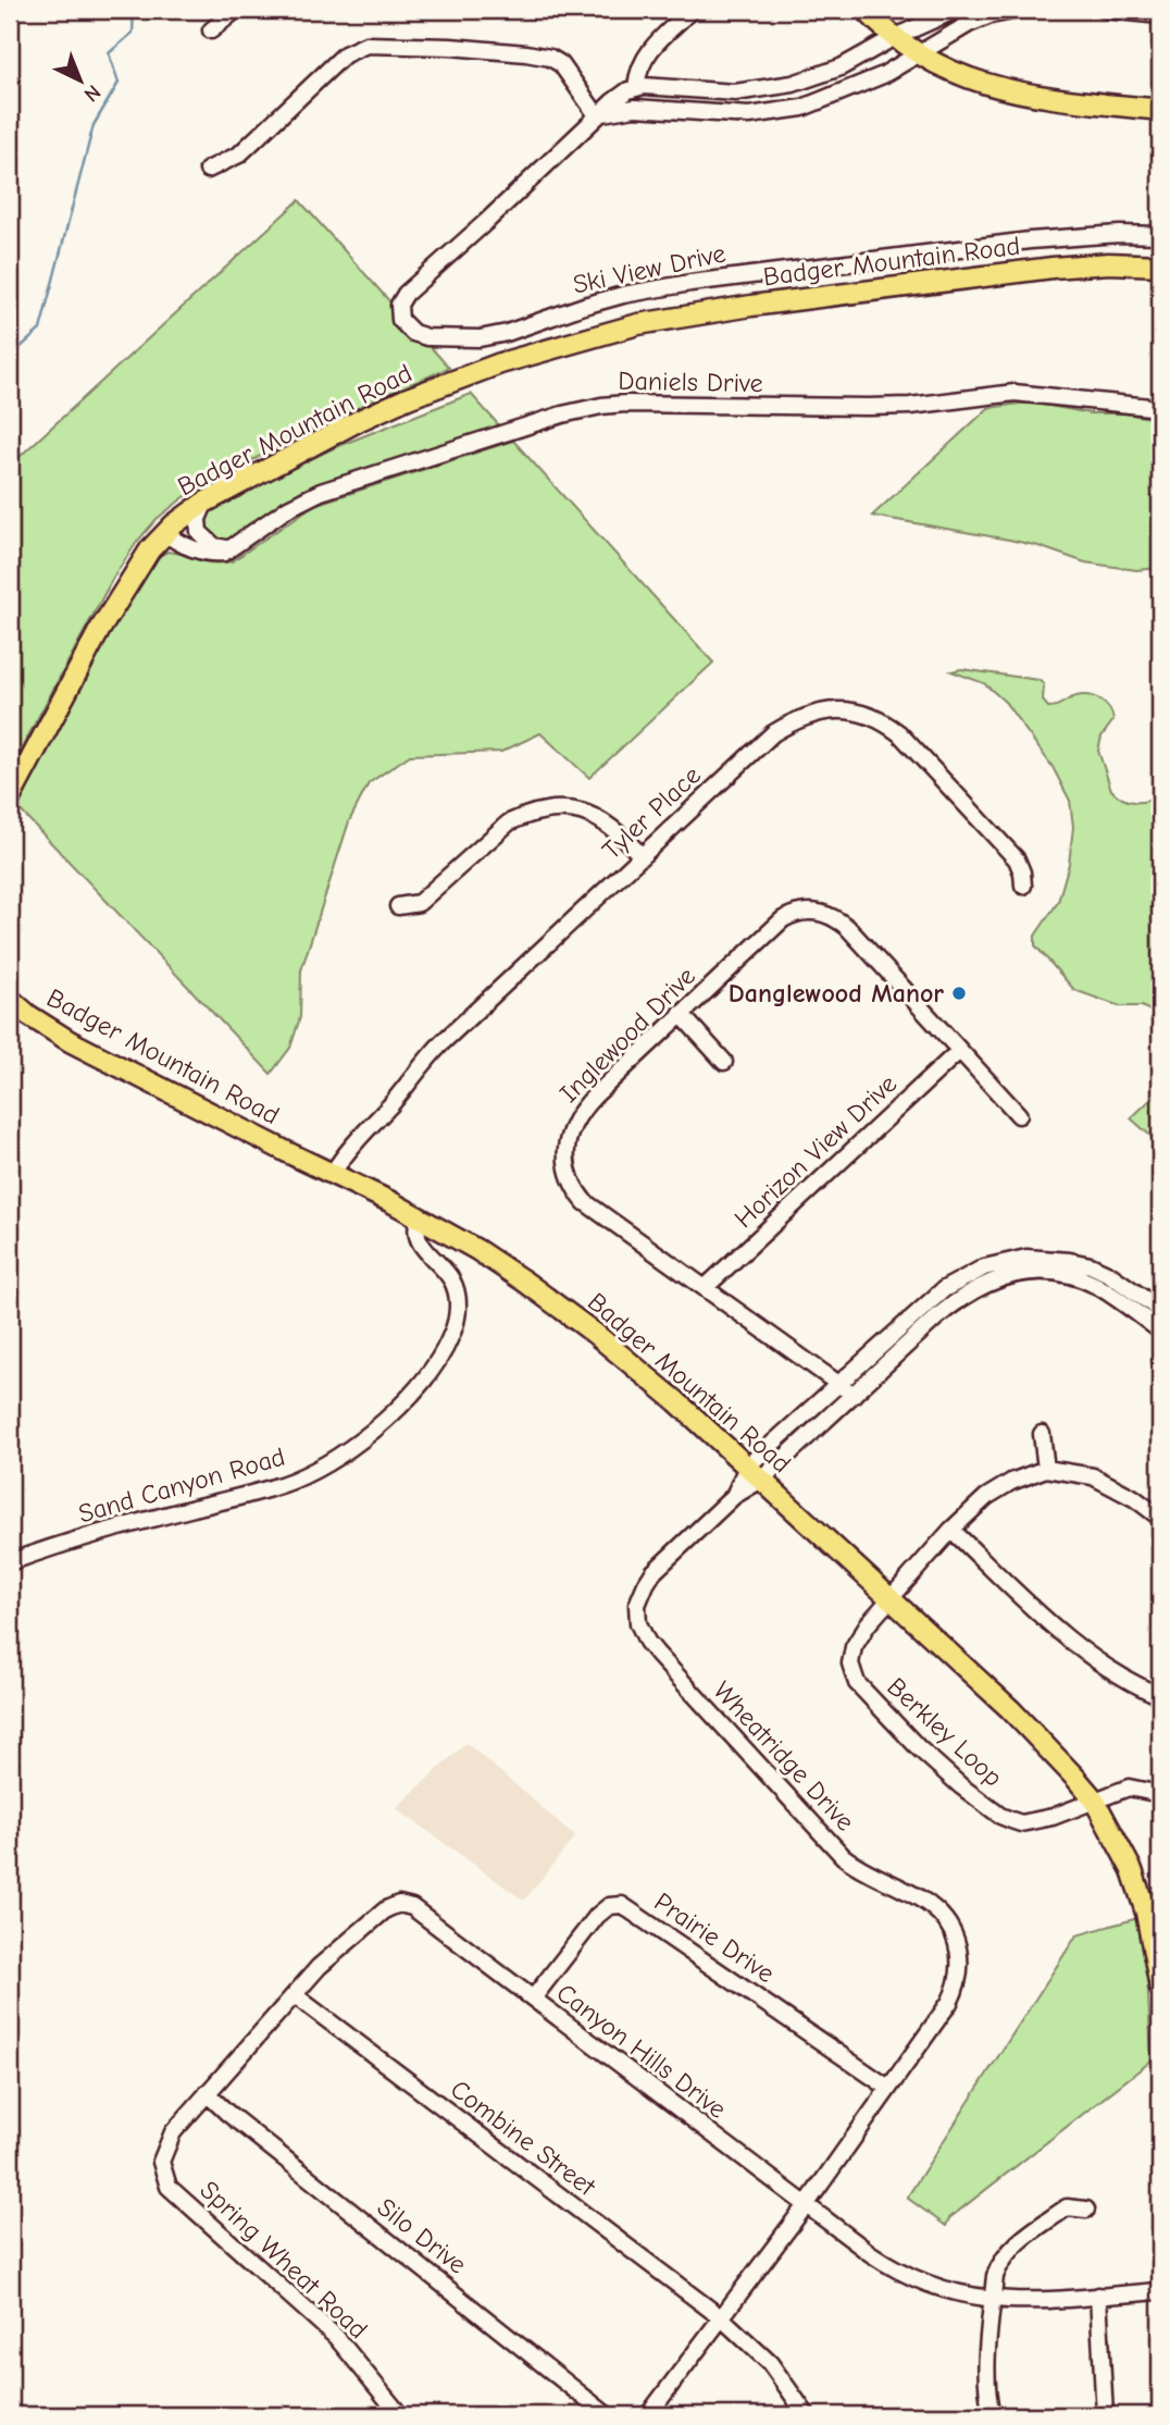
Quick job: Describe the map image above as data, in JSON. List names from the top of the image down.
{
  "streets": {
    "main road": ["Badger Mountain Road"],
    "street": [
      "Ski View Drive",
      "Daniels Drive",
      "Tyler Place",
      "Inglewood Drive",
      "Horizon View Drive",
      "Sand Canyon Road",
      "Berkley Loop",
      "Wheatridge Drive",
      "Prairie Drive",
      "Canyon Hills Drive",
      "Combine Street",
      "Silo Drive",
      "Spring Wheat Road"
    ]
  },
  "crossings": [
    ["Badger Mountain Road", "Daniels Drive"],
    ["Badger Mountain Road", "Tyler Place"],
    ["Badger Mountain Road", "Sand Canyon Road"],
    ["Badger Mountain Road", "Berkley Loop"],
    ["Badger Mountain Road", "Wheatridge Drive"],
    ["Inglewood Drive", "Horizon View Drive"],
    ["Wheatridge Drive", "Prairie Drive"],
    ["Wheatridge Drive", "Canyon Hills Drive"],
    ["Prairie Drive", "Canyon Hills Drive"],
    ["Canyon Hills Drive", "Combine Street"],
    ["Canyon Hills Drive", "Silo Drive"],
    ["Canyon Hills Drive", "Spring Wheat Road"]
  ],
  "places": ["Danglewood Manor"],
  "north": "bottom right"
}
